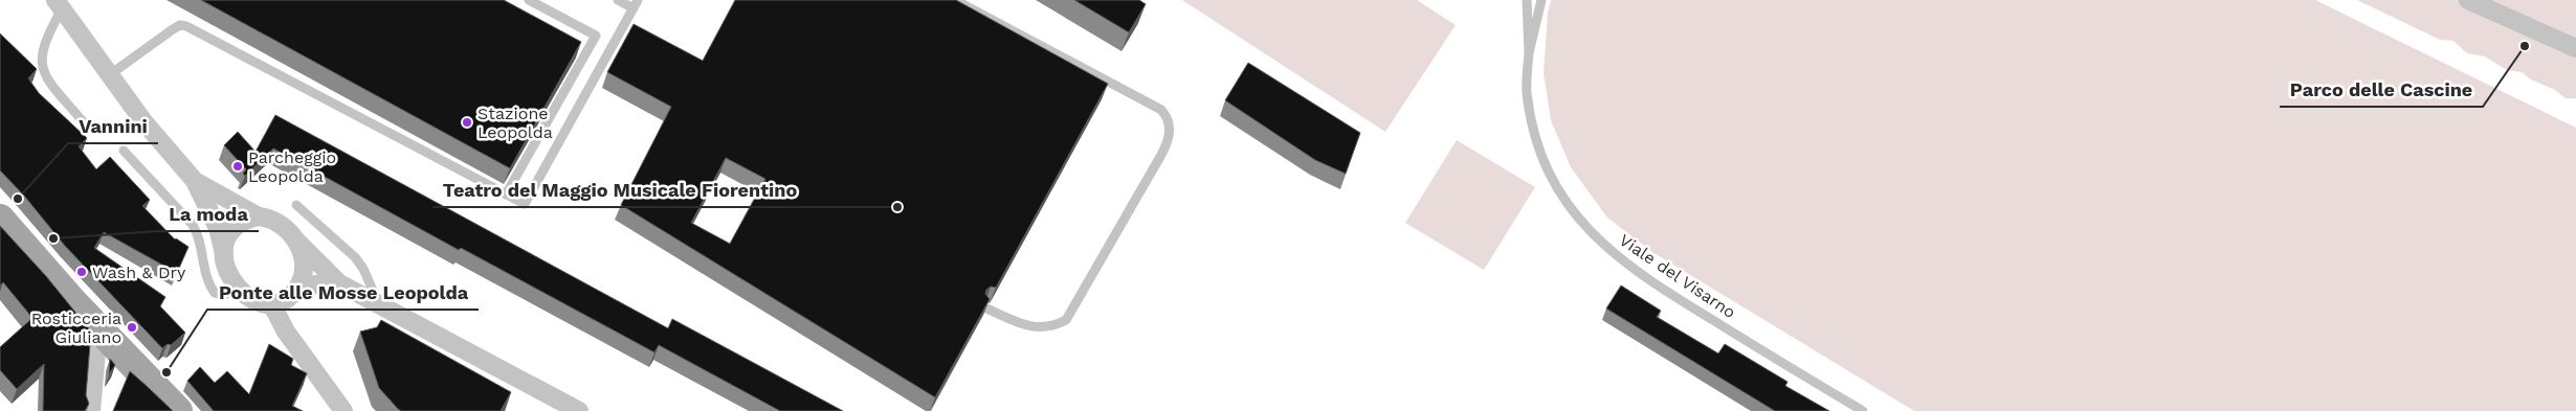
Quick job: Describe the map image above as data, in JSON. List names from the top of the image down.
{
  "streets": {
    "lane": ["Viale del Visarno"]
  },
  "places": [
    "Parco delle Cascine",
    "Stazione Leopolda",
    "Parcheggio Leopolda",
    "Vannini",
    "Teatro del Maggio Musicale Fiorentino",
    "La moda",
    "Wash & Dry",
    "Rosticceria Giuliano",
    "Ponte alle Mosse Leopolda"
  ]
}
